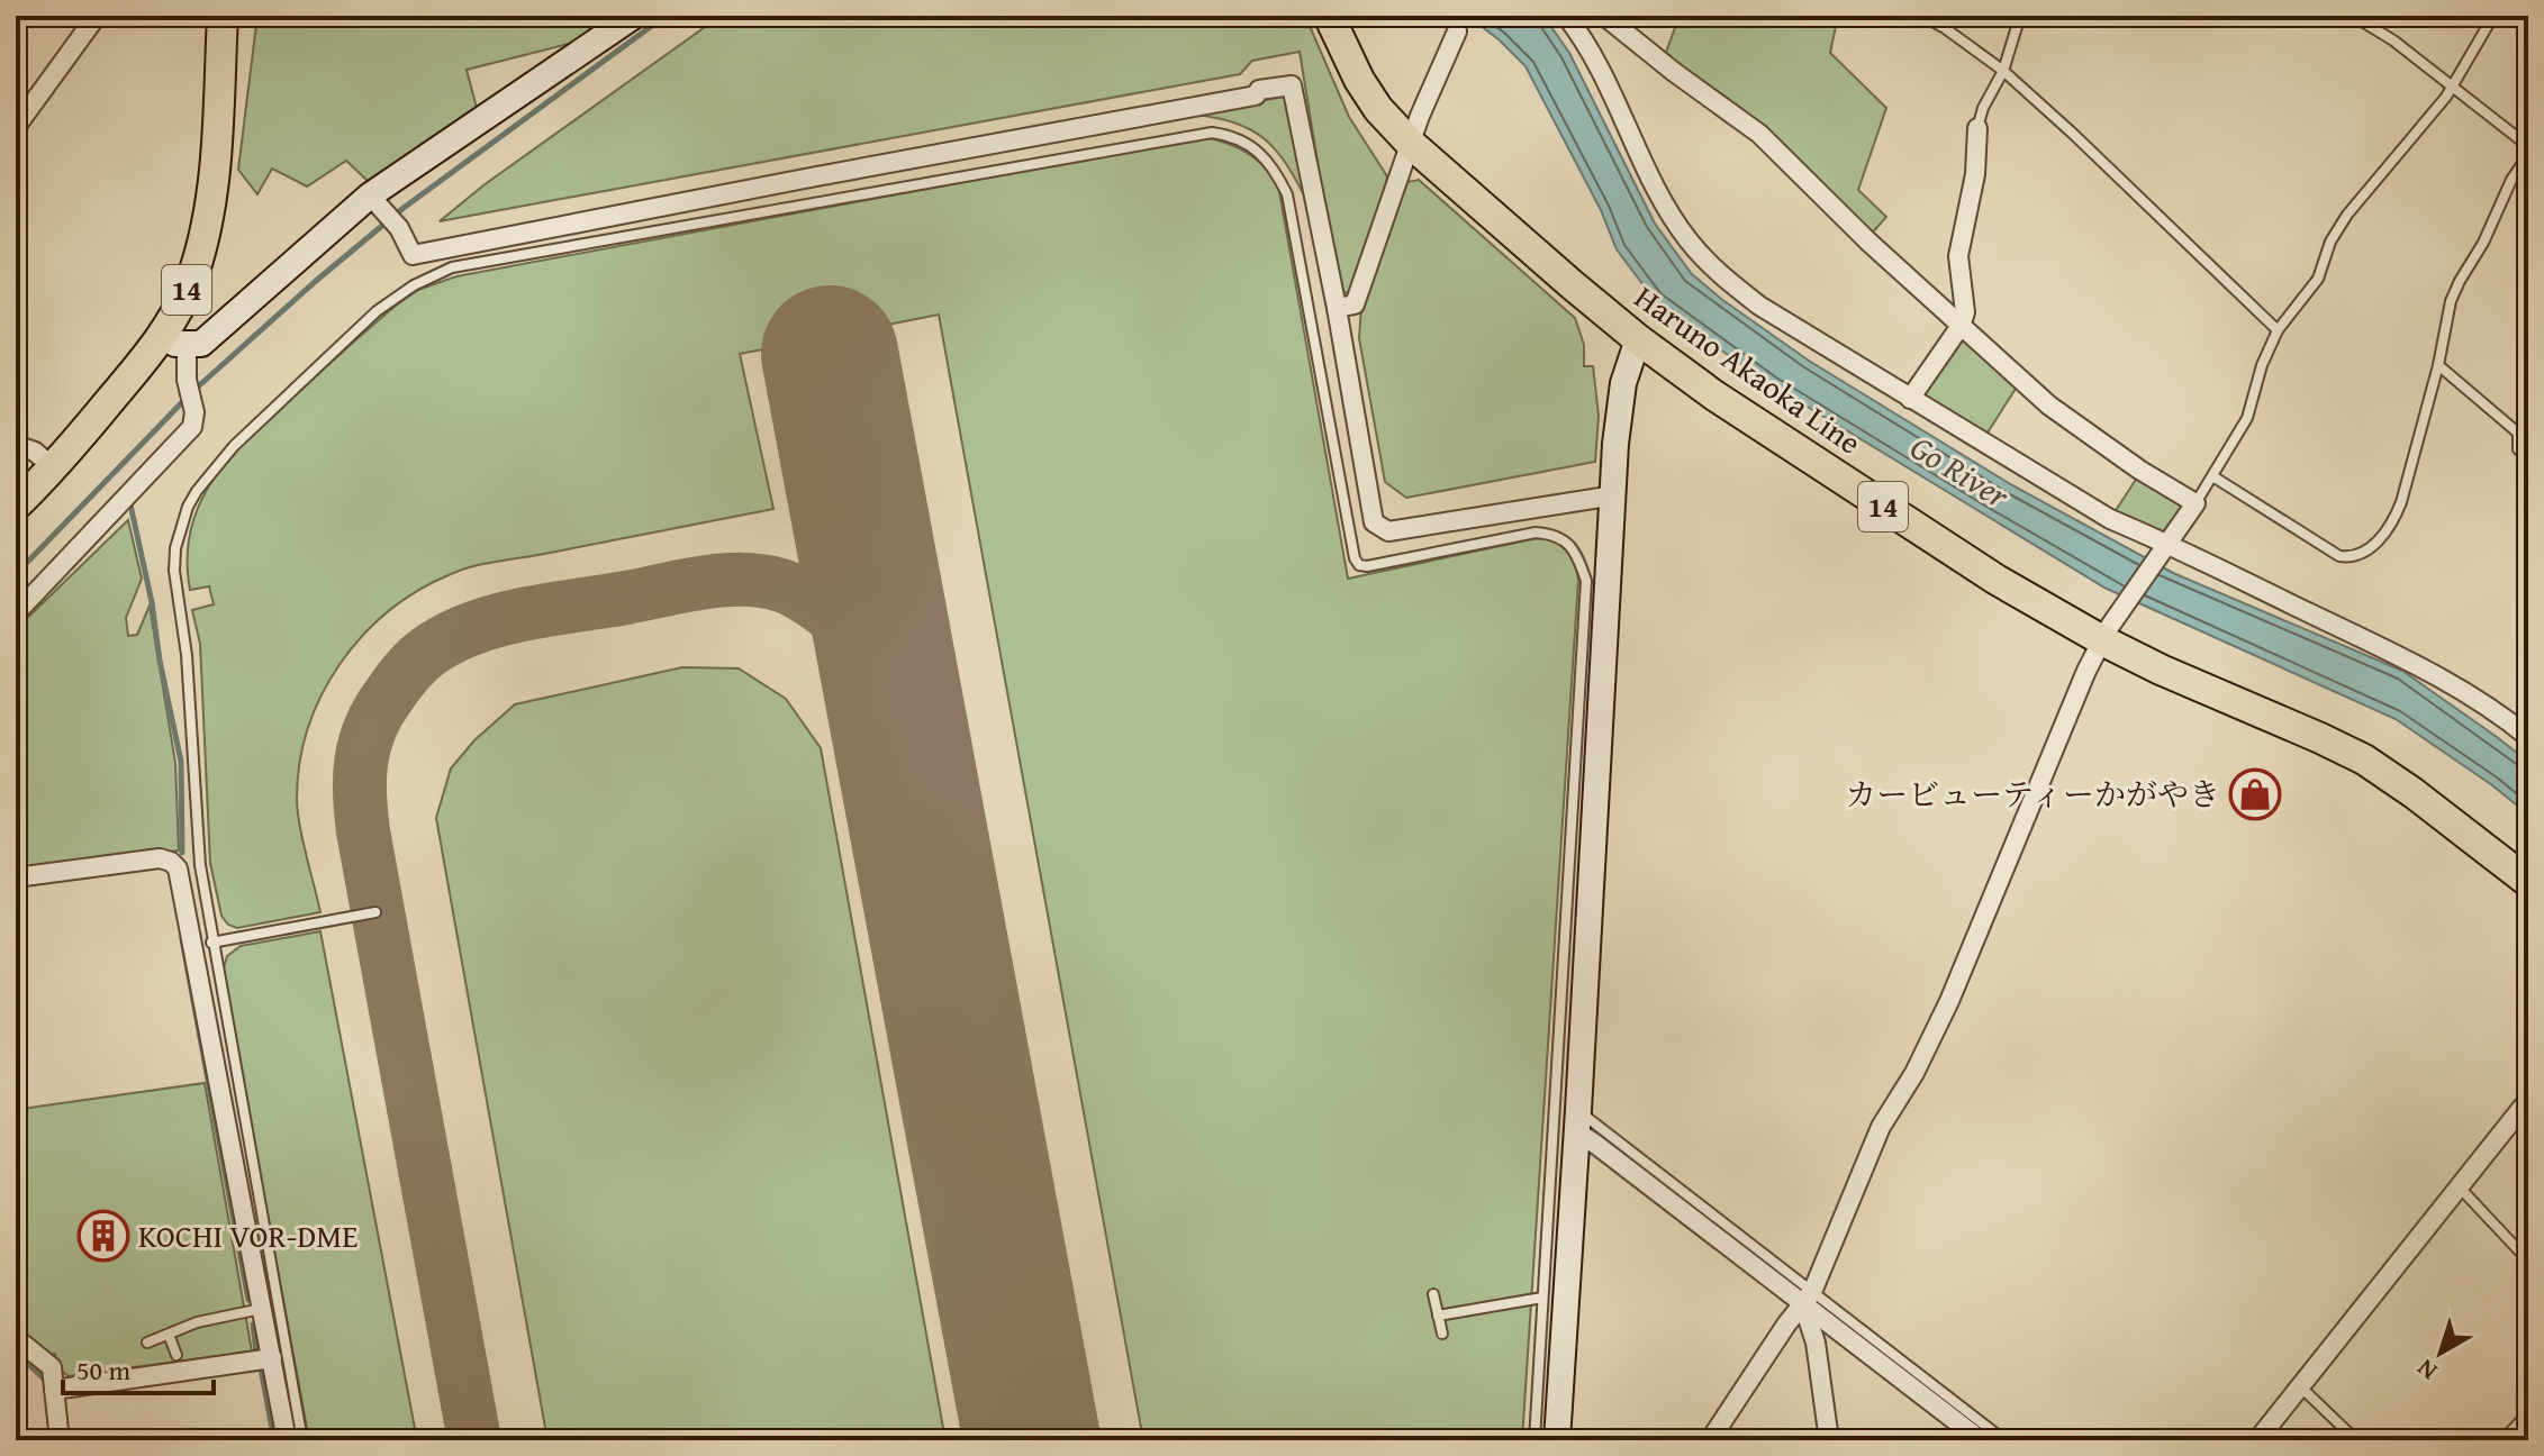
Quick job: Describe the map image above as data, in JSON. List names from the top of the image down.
{
  "streets": {
    "main road": ["14", "Haruno Akaoka Line"]
  },
  "water": ["Go River"],
  "places": {
    "shop": ["カービューティーかがやき"],
    "building": ["KOCHI VOR-DME"]
  },
  "scale_bar": "50 m",
  "north": "bottom left"
}
